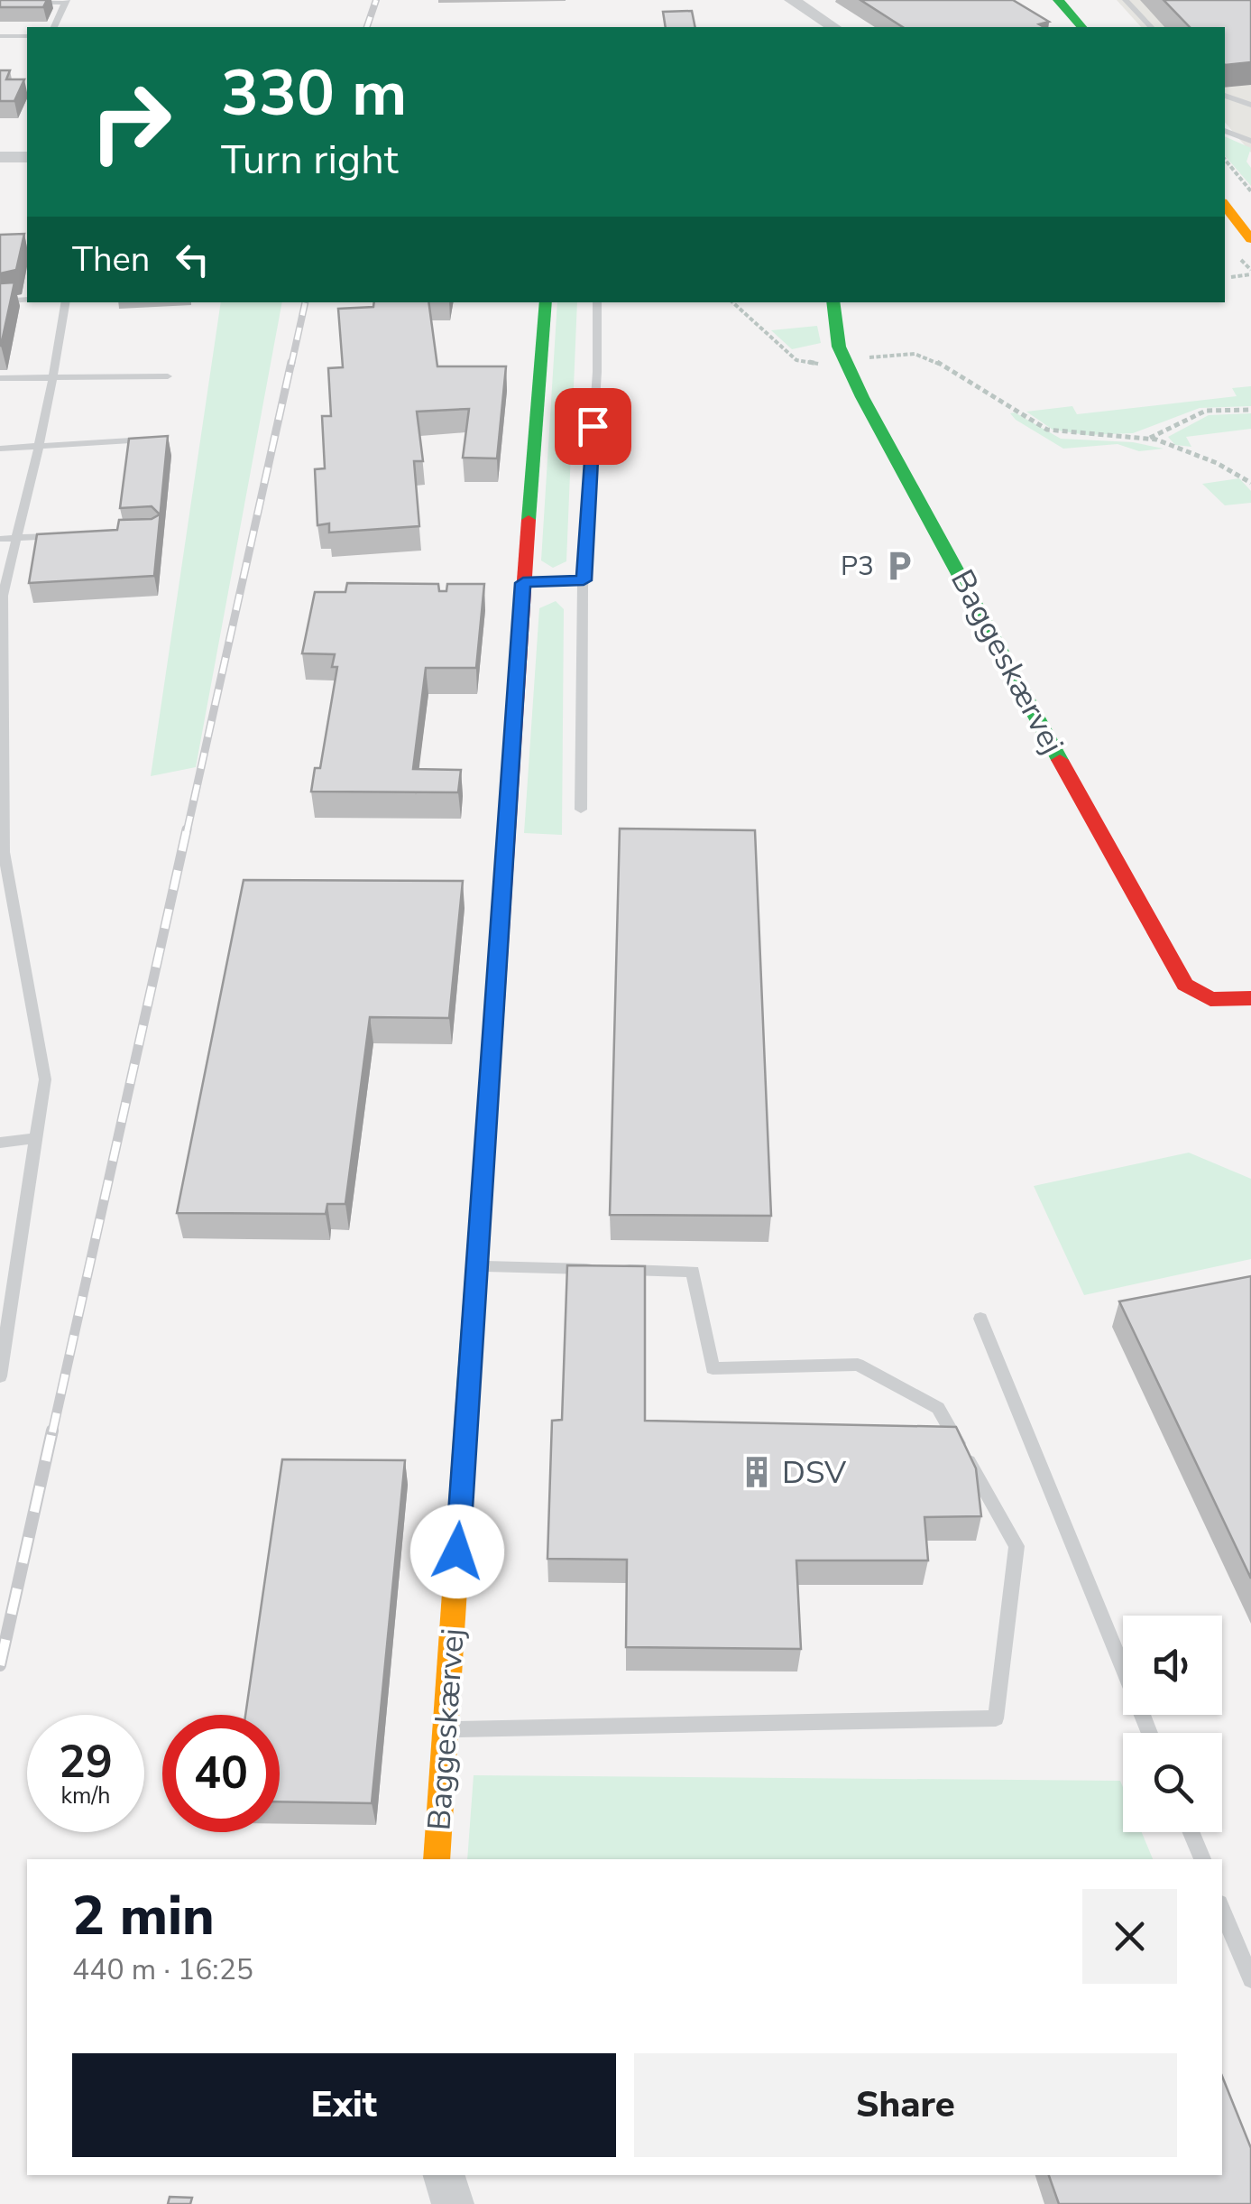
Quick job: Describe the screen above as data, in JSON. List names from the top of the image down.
{
  "streets": {
    "street": ["Baggeskærvej"]
  },
  "places": {
    "parking": ["P3"],
    "building": ["DSV"]
  },
  "page": {
    "turn": ["330 m", "Turn right"],
    "then": "Then",
    "speed": "29 km/h",
    "limit": "40",
    "heading": ["2 min", "440 m · 16:25"],
    "buttons": ["Exit", "Share"]
  }
}
